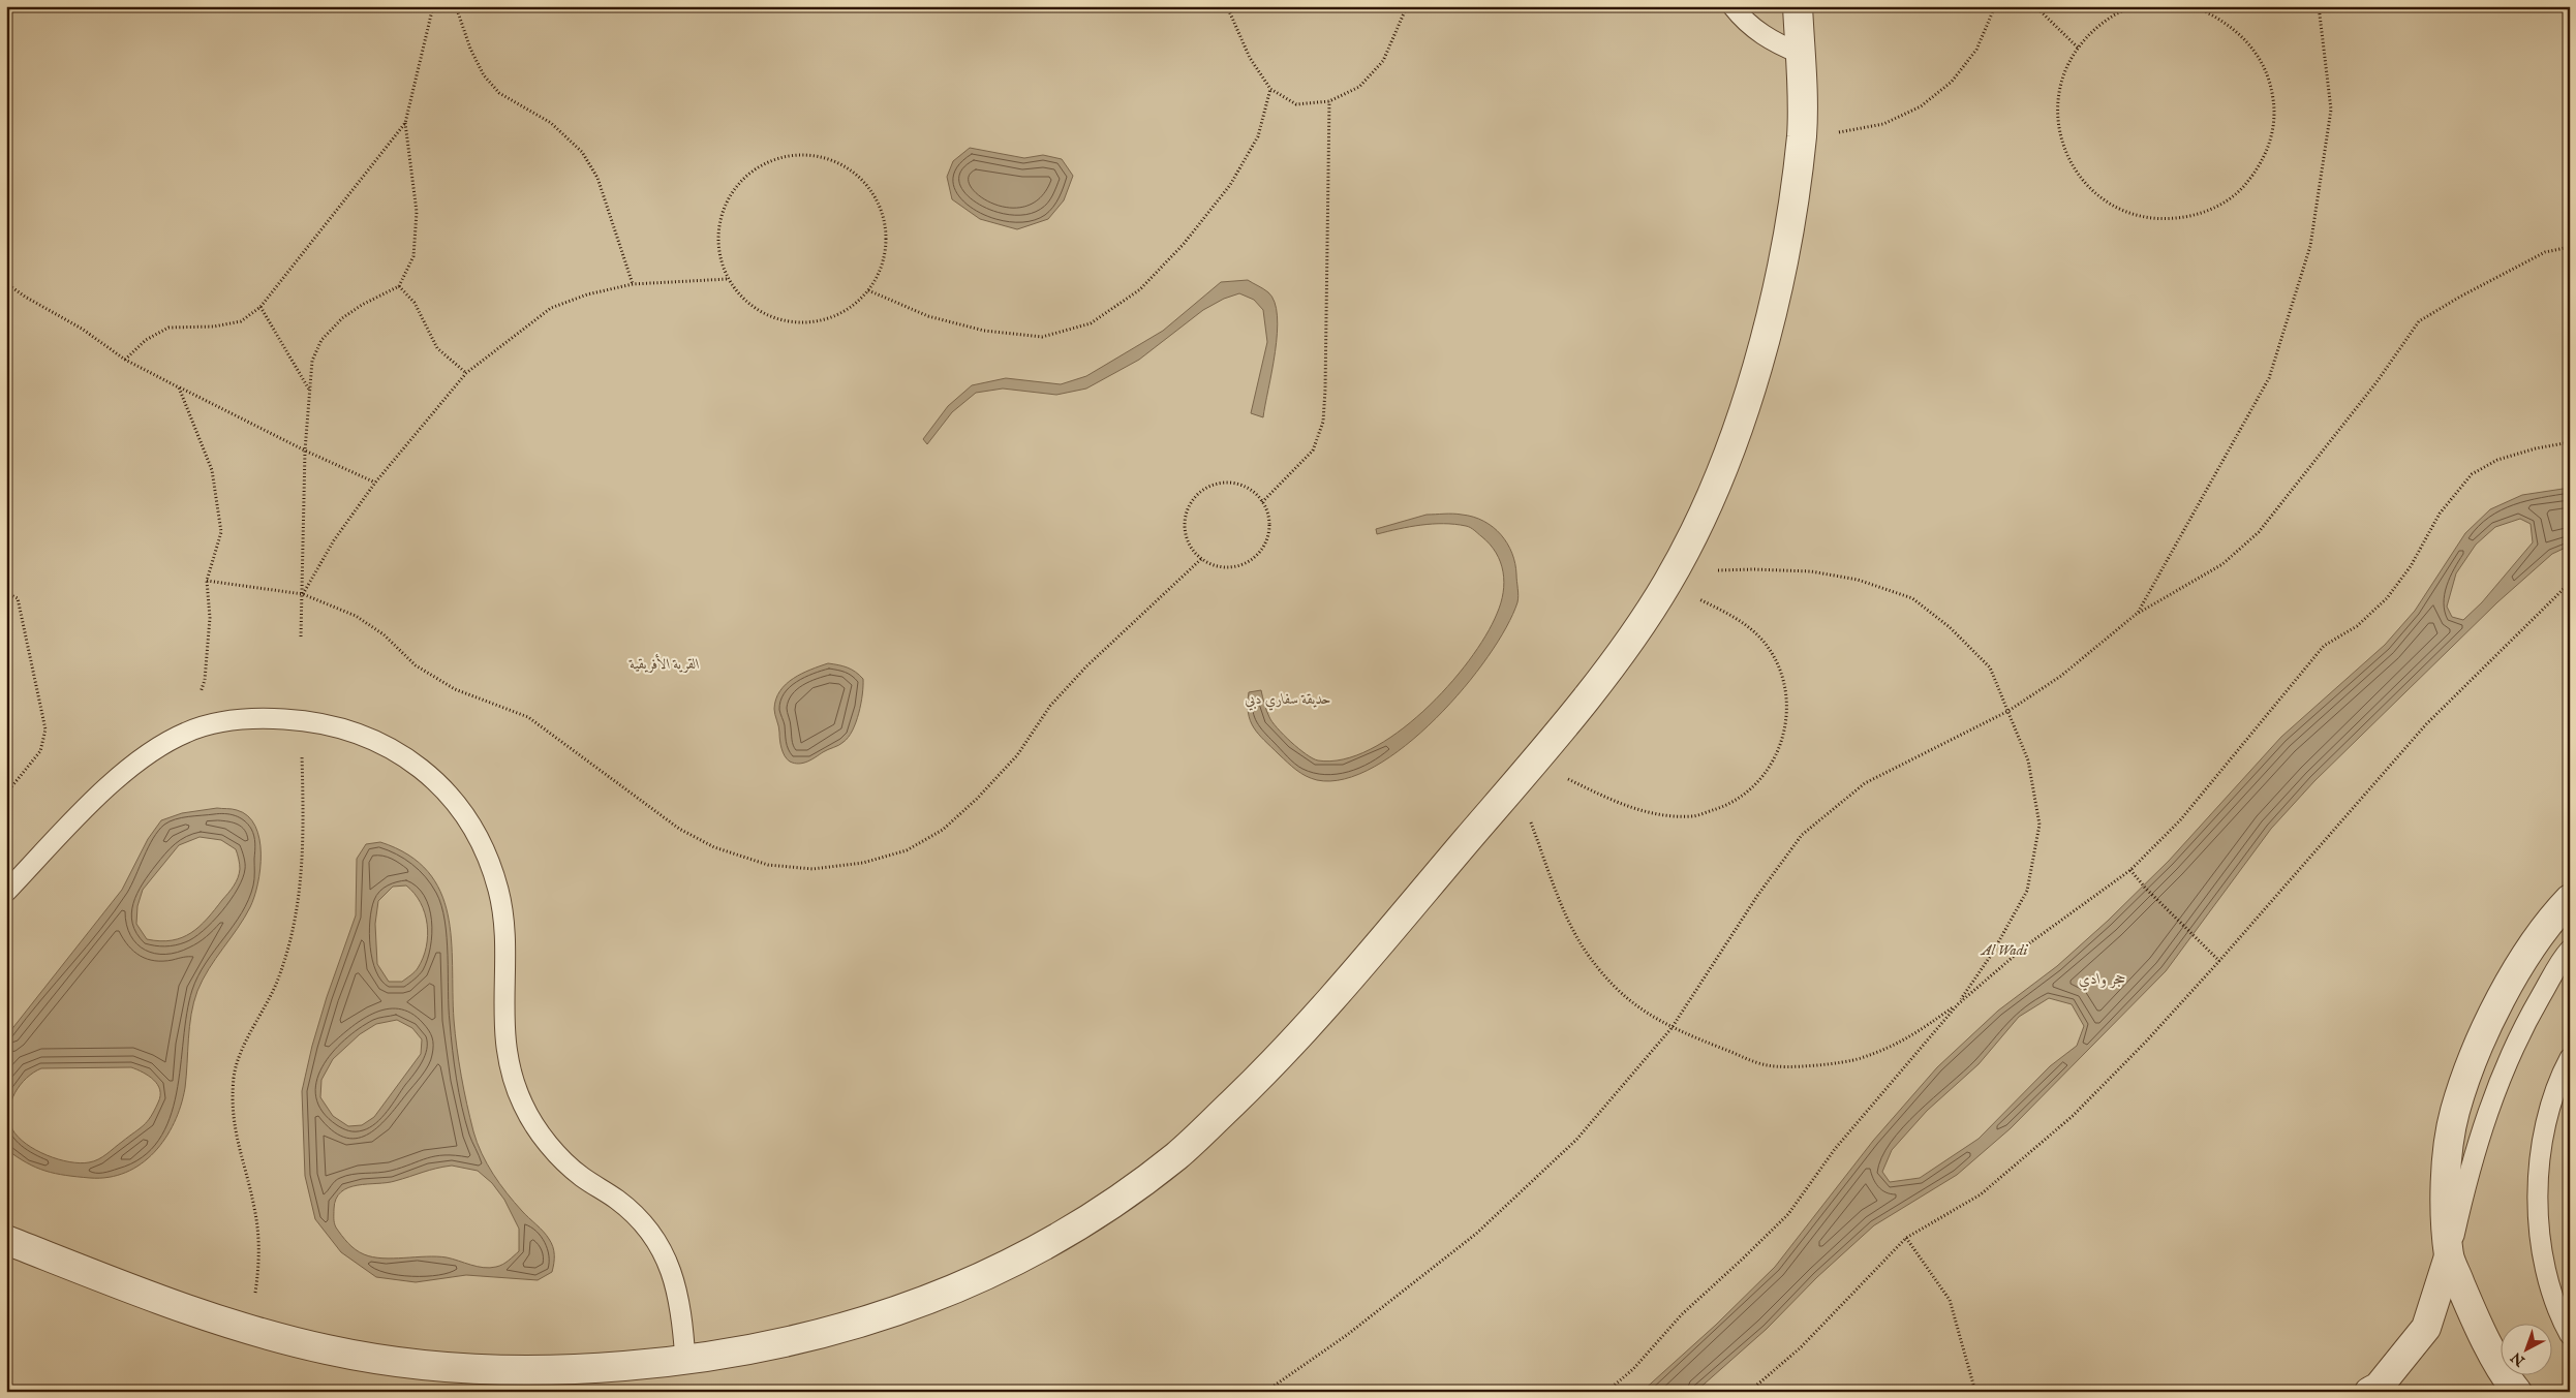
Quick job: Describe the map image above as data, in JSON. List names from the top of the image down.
{
  "water": ["حجر وادي"],
  "parks": ["القرية الأفريقية", "حديقة سفاري دبي", "Al Wadi"],
  "north": "bottom left"
}
